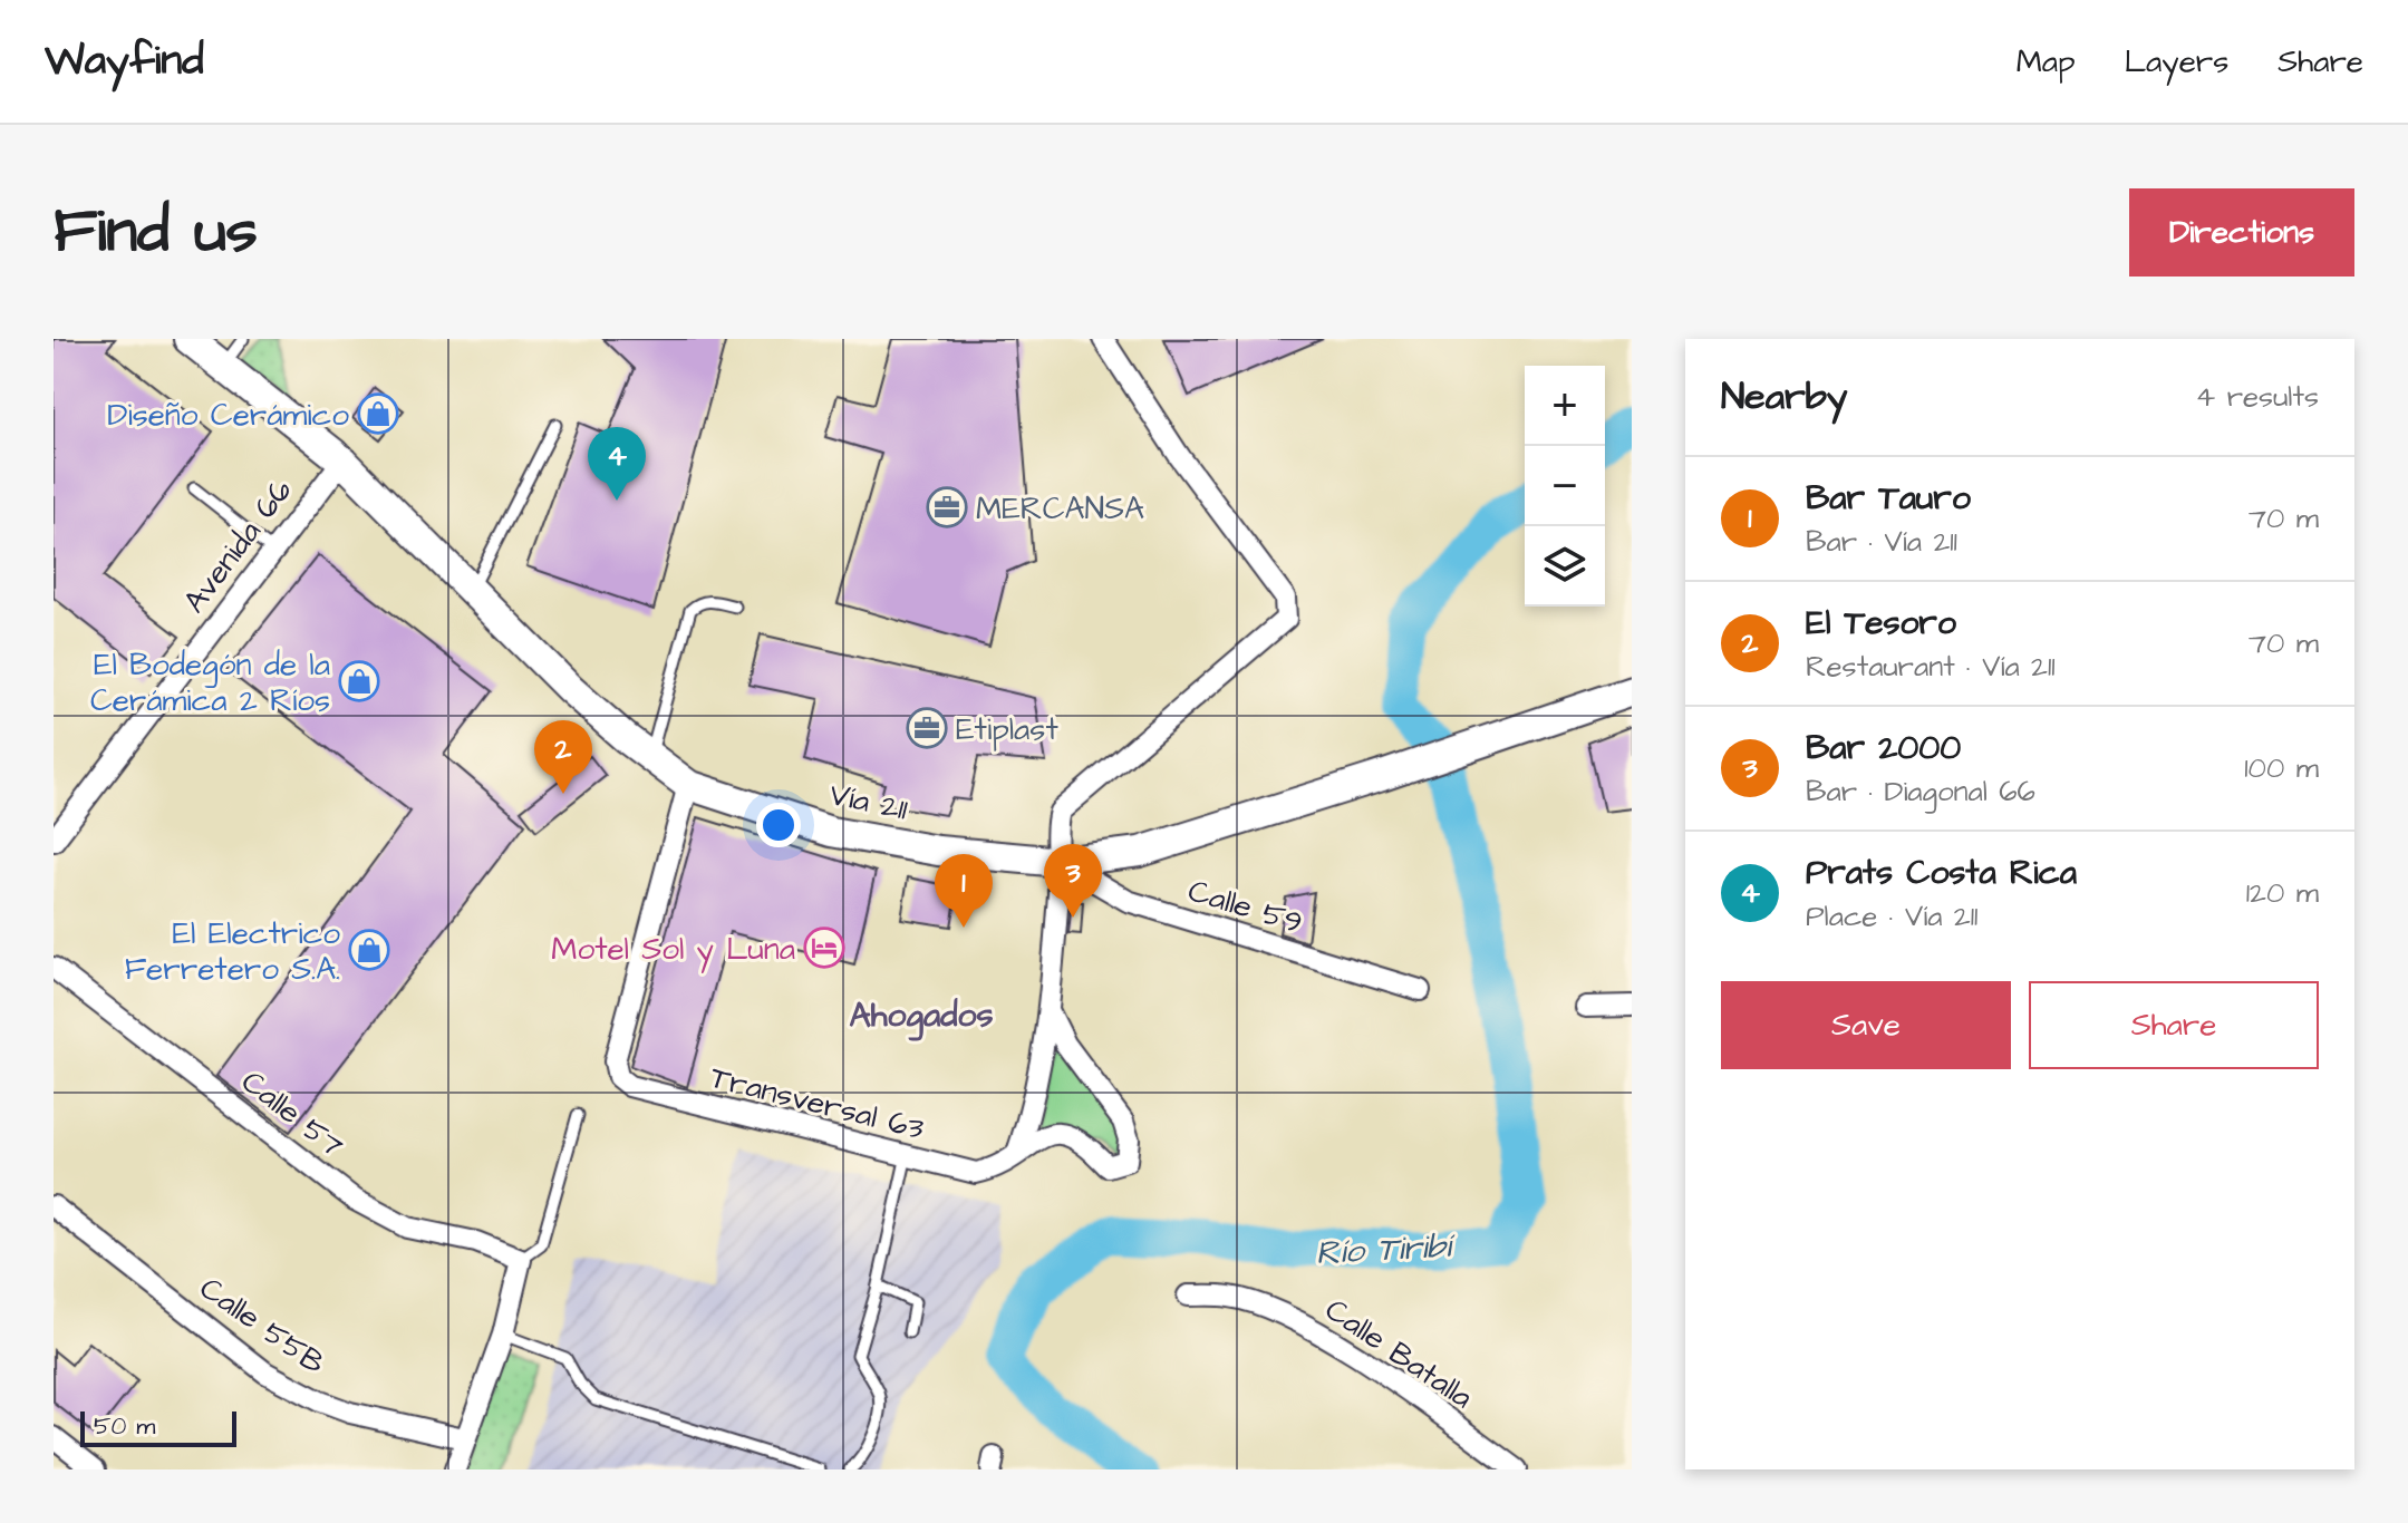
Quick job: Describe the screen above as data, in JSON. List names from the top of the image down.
{
  "streets": {
    "main road": ["Vía 211"],
    "street": [
      "Avenida 66",
      "Calle 59",
      "Transversal 63",
      "Calle 57",
      "Calle 55B",
      "Calle Batalla"
    ]
  },
  "crossings": [
    ["Avenida 66", "Vía 211"],
    ["Vía 211", "Calle 59"],
    ["Vía 211", "Transversal 63"]
  ],
  "districts": ["Ahogados"],
  "water": ["Río Tiribí"],
  "places": {
    "shop": ["Diseño Cerámico", "El Bodegón de la Cerámica 2 Ríos", "El Electrico Ferretero S.A."],
    "office": ["MERCANSA", "Etiplast"],
    "hotel": ["Motel Sol y Luna"]
  },
  "scale_bar": "50 m",
  "page": {
    "header": "Wayfind",
    "nav": ["Map", "Layers", "Share"],
    "title": "Find us",
    "buttons": [
      "Directions",
      ["Save", "Share"]
    ],
    "heading": ["Nearby", "4 results"],
    "map_buttons": ["+", "−"],
    "pins": [
      "4",
      "2",
      "3",
      "1"
    ],
    "list": [
      {
        "mark": "1",
        "name": "Bar Tauro",
        "note": "Bar · Vía 211",
        "value": "70 m"
      },
      {
        "mark": "2",
        "name": "El Tesoro",
        "note": "Restaurant · Vía 211",
        "value": "70 m"
      },
      {
        "mark": "3",
        "name": "Bar 2000",
        "note": "Bar · Diagonal 66",
        "value": "100 m"
      },
      {
        "mark": "4",
        "name": "Prats Costa Rica",
        "note": "Place · Vía 211",
        "value": "120 m"
      }
    ],
    "scale": "50 m"
  }
}
